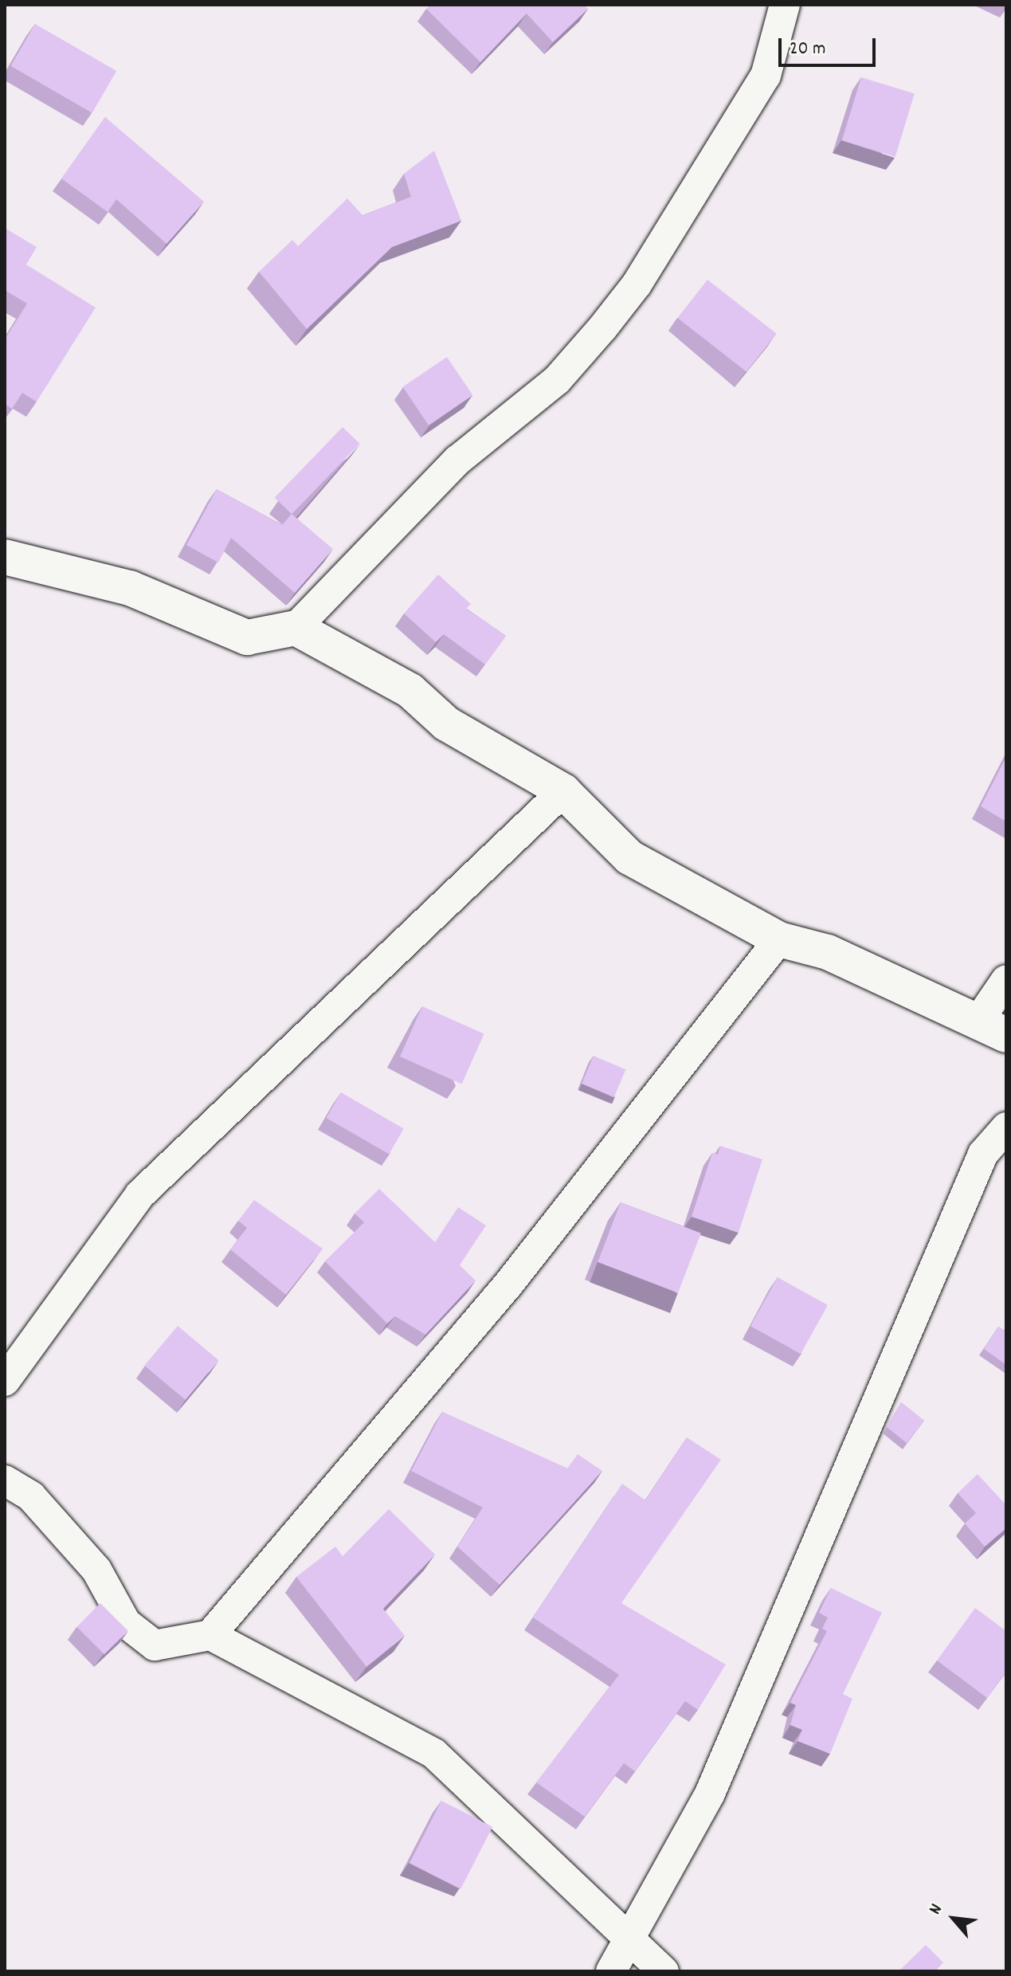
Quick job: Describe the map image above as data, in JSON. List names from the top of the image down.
{
  "scale_bar": "20 m",
  "north": "top left"
}
